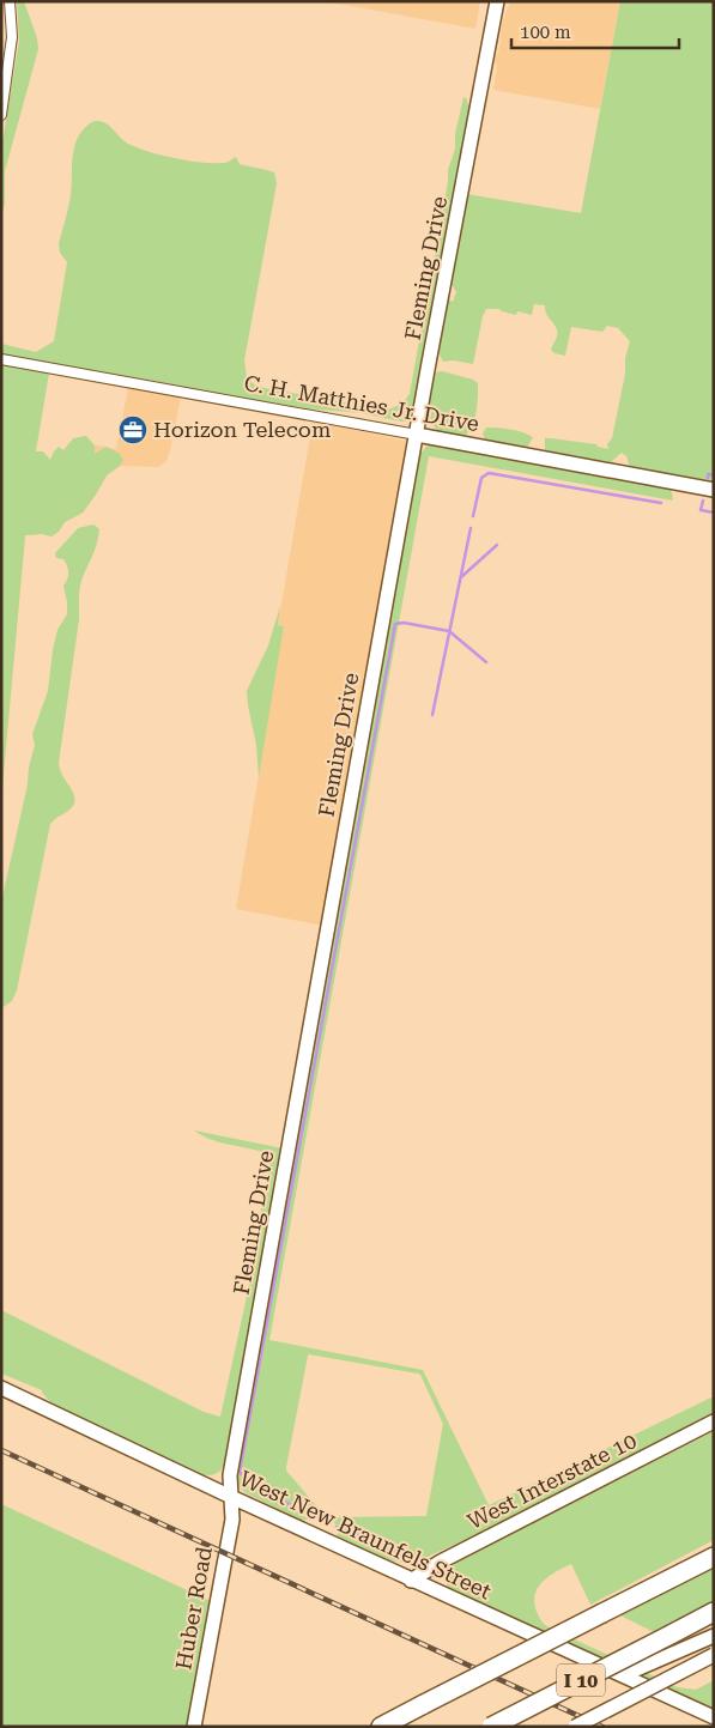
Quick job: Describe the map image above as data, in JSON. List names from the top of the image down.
{
  "streets": {
    "highway": ["I 10"],
    "street": [
      "Fleming Drive",
      "C. H. Matthies Jr. Drive",
      "West Interstate 10",
      "West New Braunfels Street",
      "Huber Road"
    ]
  },
  "crossings": [
    ["Fleming Drive", "C. H. Matthies Jr. Drive"],
    ["Fleming Drive", "West New Braunfels Street"],
    ["Fleming Drive", "Huber Road"],
    ["West Interstate 10", "West New Braunfels Street"],
    ["West New Braunfels Street", "Huber Road"]
  ],
  "places": {
    "office": ["Horizon Telecom"]
  },
  "scale_bar": "100 m"
}
